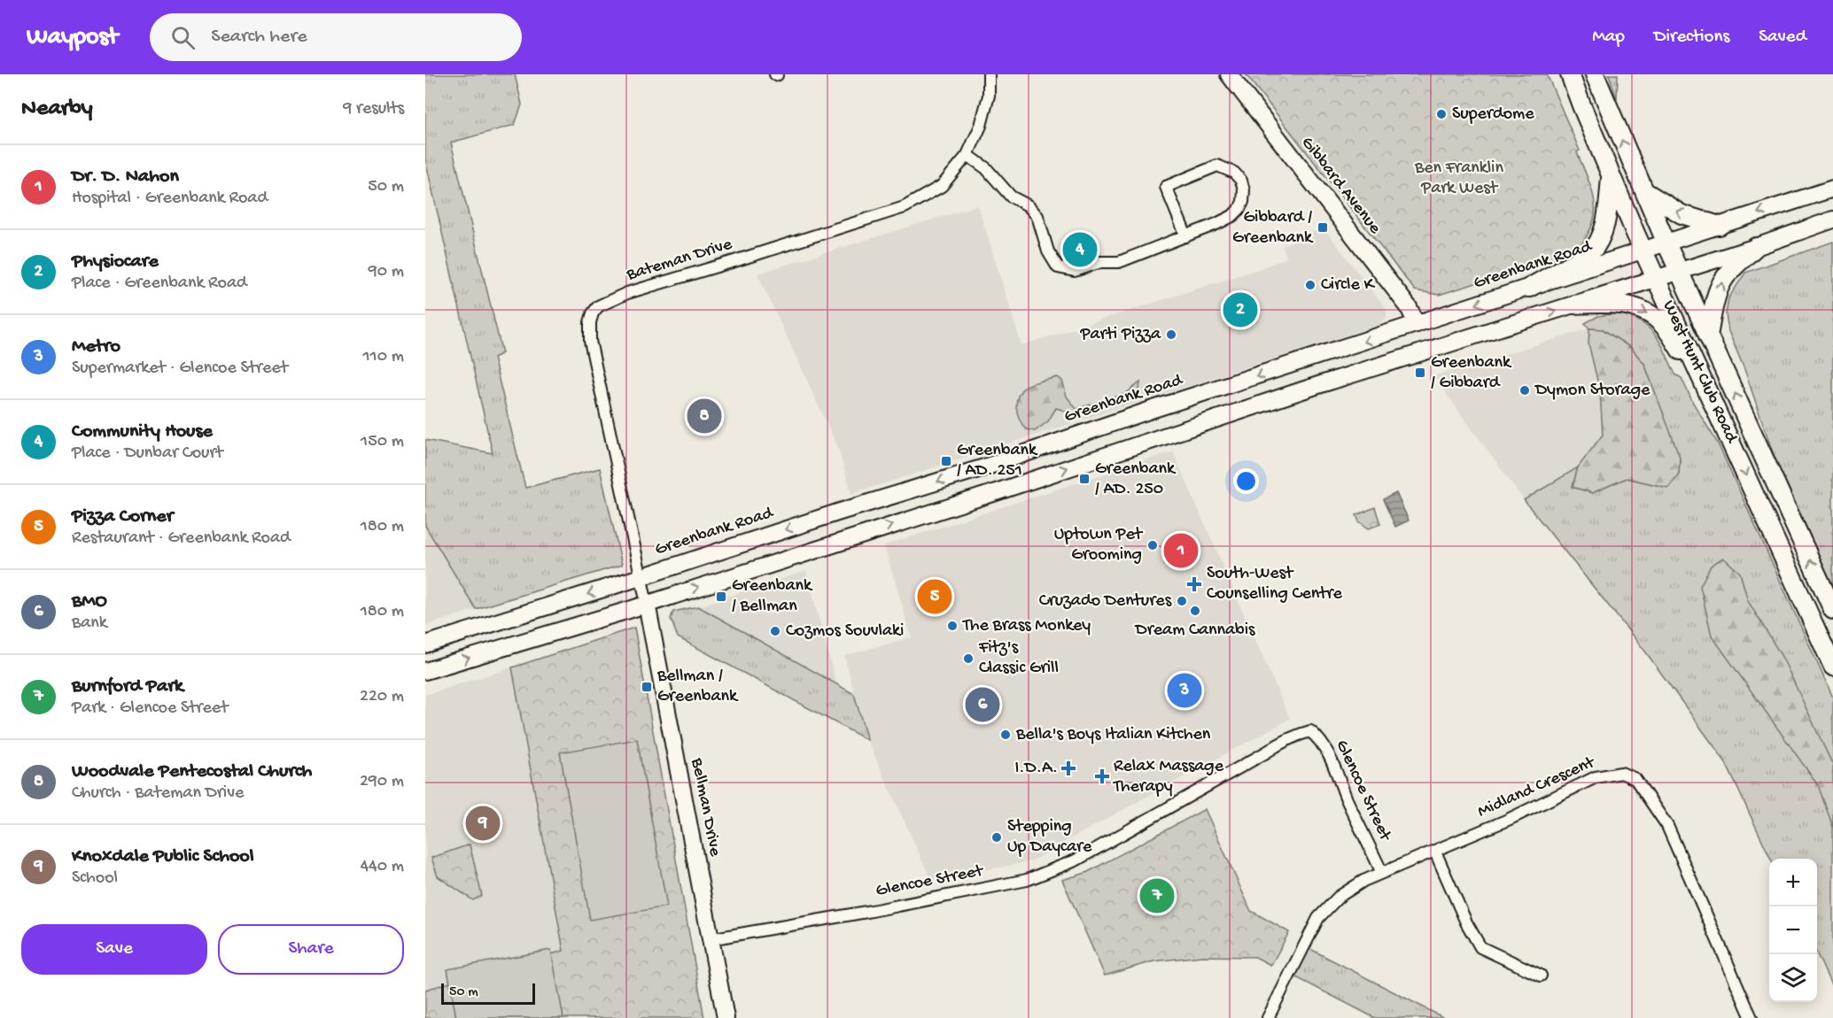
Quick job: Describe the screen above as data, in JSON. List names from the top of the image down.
{
  "streets": {
    "main road": [
      "Gibbard Avenue",
      "Greenbank Road",
      "West Hunt Club Road",
      "Bellman Drive"
    ],
    "street": ["Bateman Drive", "Midland Crescent", "Glencoe Street"]
  },
  "crossings": [
    ["Gibbard Avenue", "Greenbank Road"],
    ["Bateman Drive", "Greenbank Road"],
    ["Bateman Drive", "Bellman Drive"],
    ["Greenbank Road", "West Hunt Club Road"],
    ["Midland Crescent", "Glencoe Street"],
    ["Glencoe Street", "Bellman Drive"]
  ],
  "parks": ["Ben Franklin Park West"],
  "places": {
    "other": [
      "Superdome",
      "Circle K",
      "Parti Pizza",
      "Dymon Storage",
      "Uptown Pet Grooming",
      "Cruzado Dentures",
      "Dream Cannabis",
      "The Brass Monkey",
      "Cozmos Souvlaki",
      "Fitz's Classic Grill",
      "Bella's Boys Italian Kitchen",
      "Stepping Up Daycare"
    ],
    "transit": [
      "Gibbard / Greenbank",
      "Greenbank / Gibbard",
      "Greenbank / AD. 251",
      "Greenbank / AD. 250",
      "Greenbank / Bellman",
      "Bellman / Greenbank"
    ],
    "health": ["South-West Counselling Centre", "I.D.A.", "Relax Massage Therapy"]
  },
  "scale_bar": "50 m",
  "page": {
    "header": "Waypost",
    "search": "Search here",
    "nav": ["Map", "Directions", "Saved"],
    "heading": ["Nearby", "9 results"],
    "list": [
      {
        "mark": "1",
        "name": "Dr. D. Nahon",
        "note": "Hospital · Greenbank Road",
        "value": "50 m"
      },
      {
        "mark": "2",
        "name": "Physiocare",
        "note": "Place · Greenbank Road",
        "value": "90 m"
      },
      {
        "mark": "3",
        "name": "Metro",
        "note": "Supermarket · Glencoe Street",
        "value": "110 m"
      },
      {
        "mark": "4",
        "name": "Community House",
        "note": "Place · Dunbar Court",
        "value": "150 m"
      },
      {
        "mark": "5",
        "name": "Pizza Corner",
        "note": "Restaurant · Greenbank Road",
        "value": "180 m"
      },
      {
        "mark": "6",
        "name": "BMO",
        "note": "Bank",
        "value": "180 m"
      },
      {
        "mark": "7",
        "name": "Burnford Park",
        "note": "Park · Glencoe Street",
        "value": "220 m"
      },
      {
        "mark": "8",
        "name": "Woodvale Pentecostal Church",
        "note": "Church · Bateman Drive",
        "value": "290 m"
      },
      {
        "mark": "9",
        "name": "Knoxdale Public School",
        "note": "School",
        "value": "440 m"
      }
    ],
    "pins": [
      "4",
      "2",
      "8",
      "1",
      "5",
      "3",
      "6",
      "9",
      "7"
    ],
    "map_buttons": ["+", "−"],
    "buttons": ["Save", "Share"],
    "scale": "50 m"
  }
}
